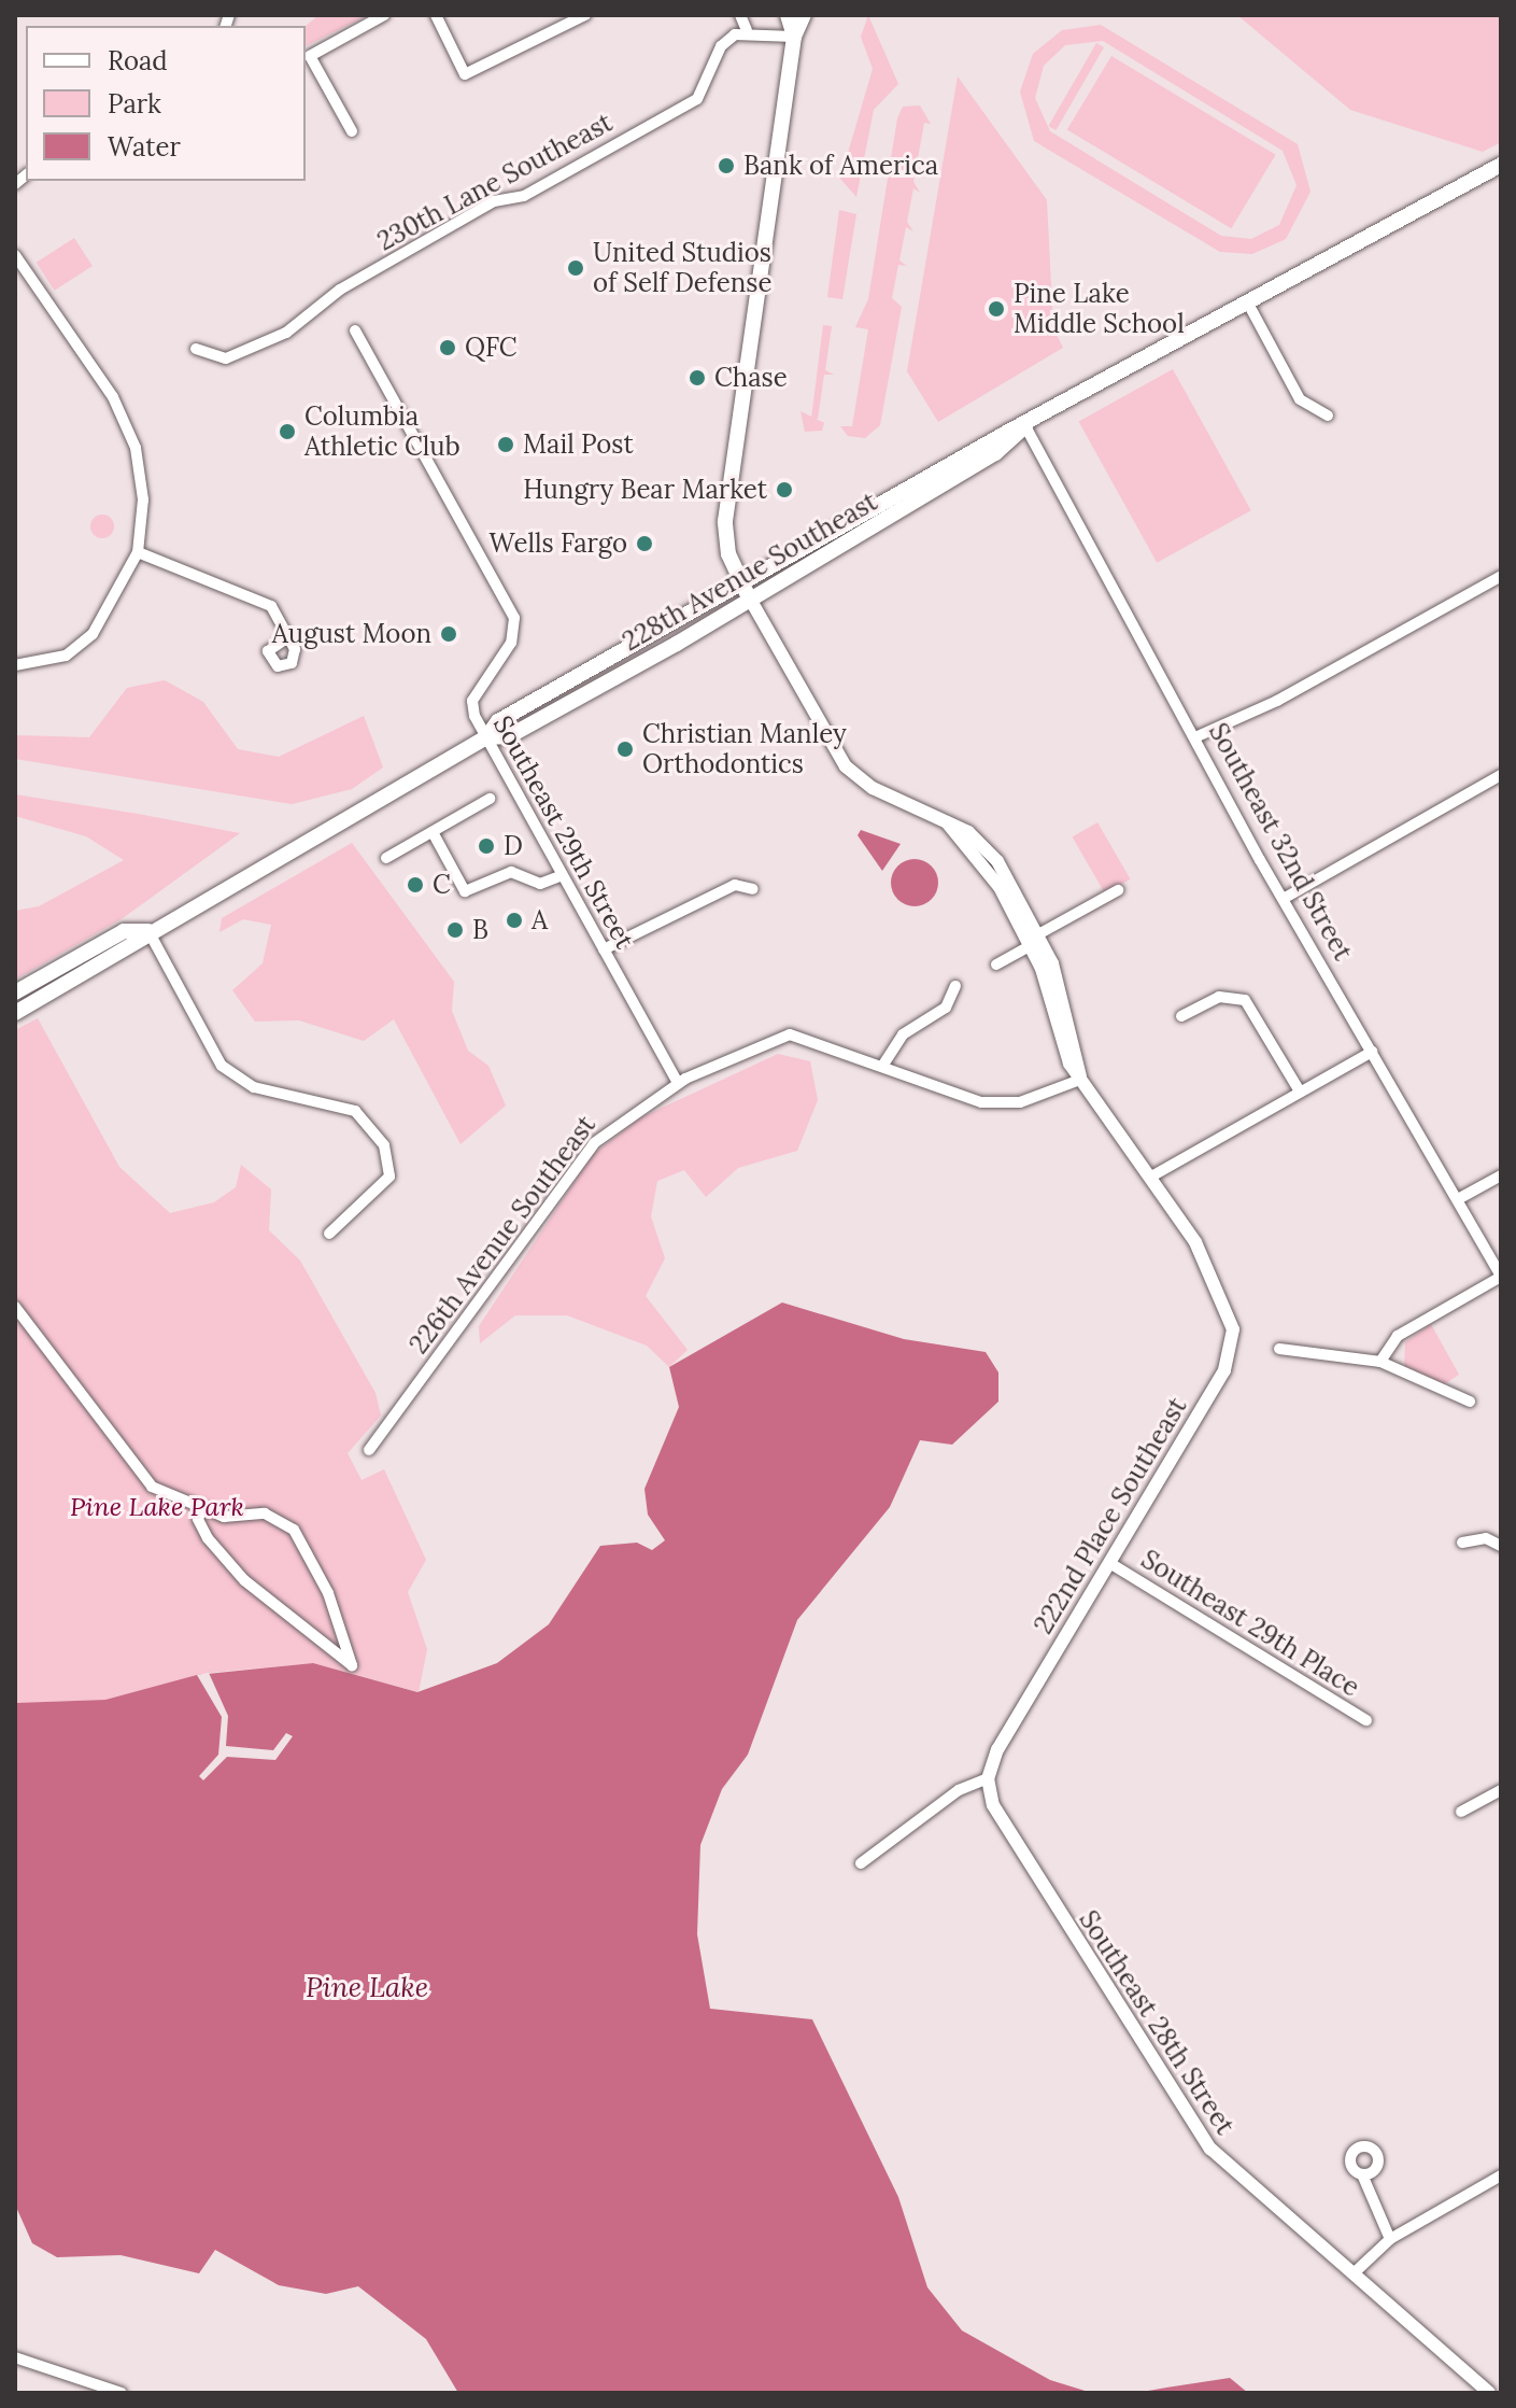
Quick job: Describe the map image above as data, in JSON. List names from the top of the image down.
{
  "streets": {
    "main road": ["228th Avenue Southeast"],
    "street": [
      "230th Lane Southeast",
      "Southeast 29th Street",
      "Southeast 32nd Street",
      "226th Avenue Southeast",
      "222nd Place Southeast",
      "Southeast 29th Place",
      "Southeast 28th Street"
    ]
  },
  "crossings": [
    ["228th Avenue Southeast", "Southeast 29th Street"],
    ["228th Avenue Southeast", "Southeast 32nd Street"],
    ["Southeast 29th Street", "226th Avenue Southeast"],
    ["222nd Place Southeast", "Southeast 29th Place"],
    ["222nd Place Southeast", "Southeast 28th Street"]
  ],
  "water": ["Pine Lake"],
  "parks": ["Pine Lake Park"],
  "places": [
    "Bank of America",
    "United Studios of Self Defense",
    "Pine Lake Middle School",
    "QFC",
    "Chase",
    "Columbia Athletic Club",
    "Mail Post",
    "Hungry Bear Market",
    "Wells Fargo",
    "August Moon",
    "Christian Manley Orthodontics",
    "D",
    "C",
    "A",
    "B"
  ],
  "legend": ["Road", "Park", "Water"]
}
